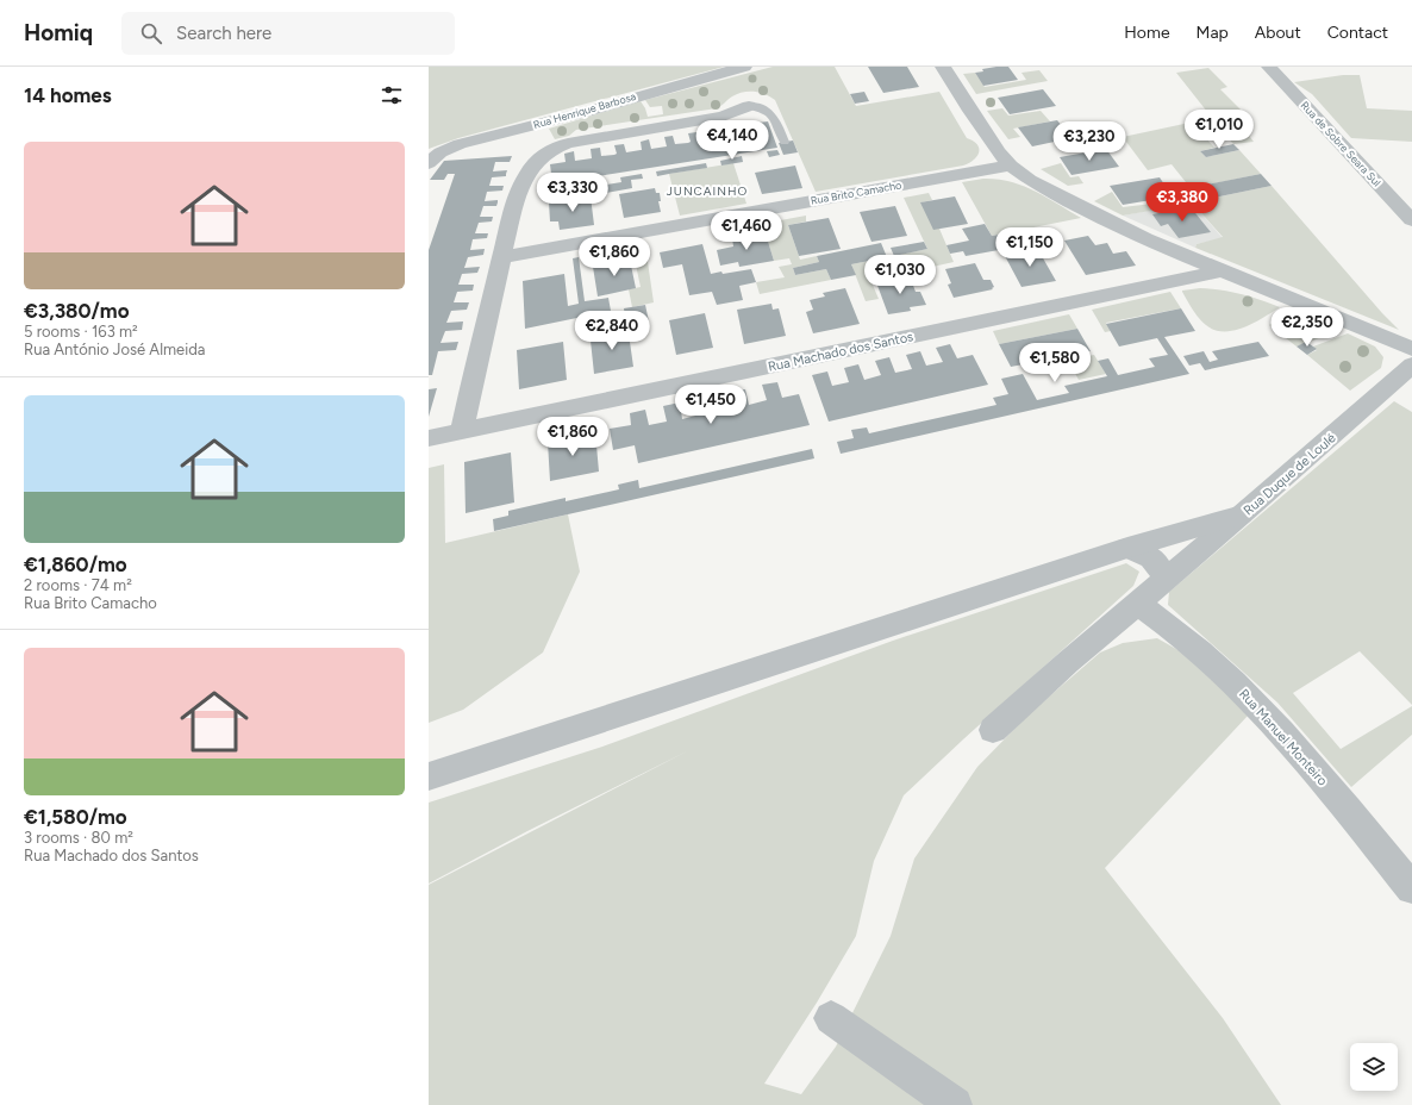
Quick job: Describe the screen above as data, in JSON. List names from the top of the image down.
{
  "streets": {
    "street": [
      "Rua Henrique Barbosa",
      "Rua de Sobre Seara Sul",
      "Rua Brito Camacho",
      "Rua Machado dos Santos",
      "Rua Duque de Loulé",
      "Rua Manuel Monteiro"
    ]
  },
  "crossings": [
    ["Rua Duque de Loulé", "Rua Manuel Monteiro"]
  ],
  "districts": ["JUNCAINHO"],
  "page": {
    "header": "Homiq",
    "search": "Search here",
    "nav": [
      "Home",
      "Map",
      "About",
      "Contact"
    ],
    "heading": "14 homes",
    "price": [
      "€1,010",
      "€4,140",
      "€3,230",
      "€3,330",
      "€3,380",
      "€1,460",
      "€1,150",
      "€1,860",
      "€1,030",
      "€2,350",
      "€2,840",
      "€1,580",
      "€1,450",
      "€1,860"
    ],
    "list": [
      {
        "name": "€3,380/mo",
        "note": "5 rooms · 163 m² · Rua António José Almeida"
      },
      {
        "name": "€1,860/mo",
        "note": "2 rooms · 74 m² · Rua Brito Camacho"
      },
      {
        "name": "€1,580/mo",
        "note": "3 rooms · 80 m² · Rua Machado dos Santos"
      }
    ]
  }
}
